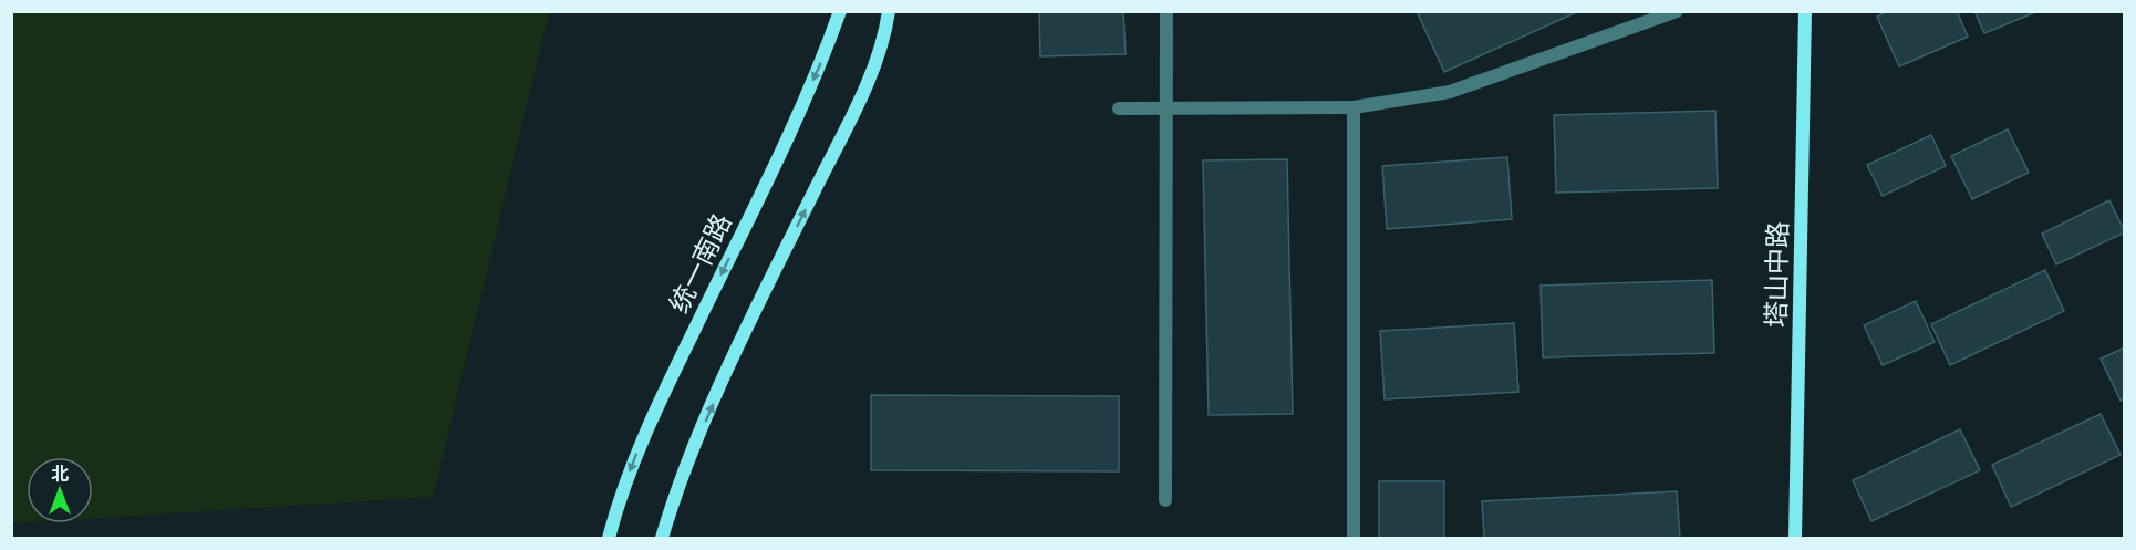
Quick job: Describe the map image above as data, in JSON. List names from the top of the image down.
{
  "streets": {
    "main road": ["统一南路", "塔山中路"]
  },
  "north": "top"
}
